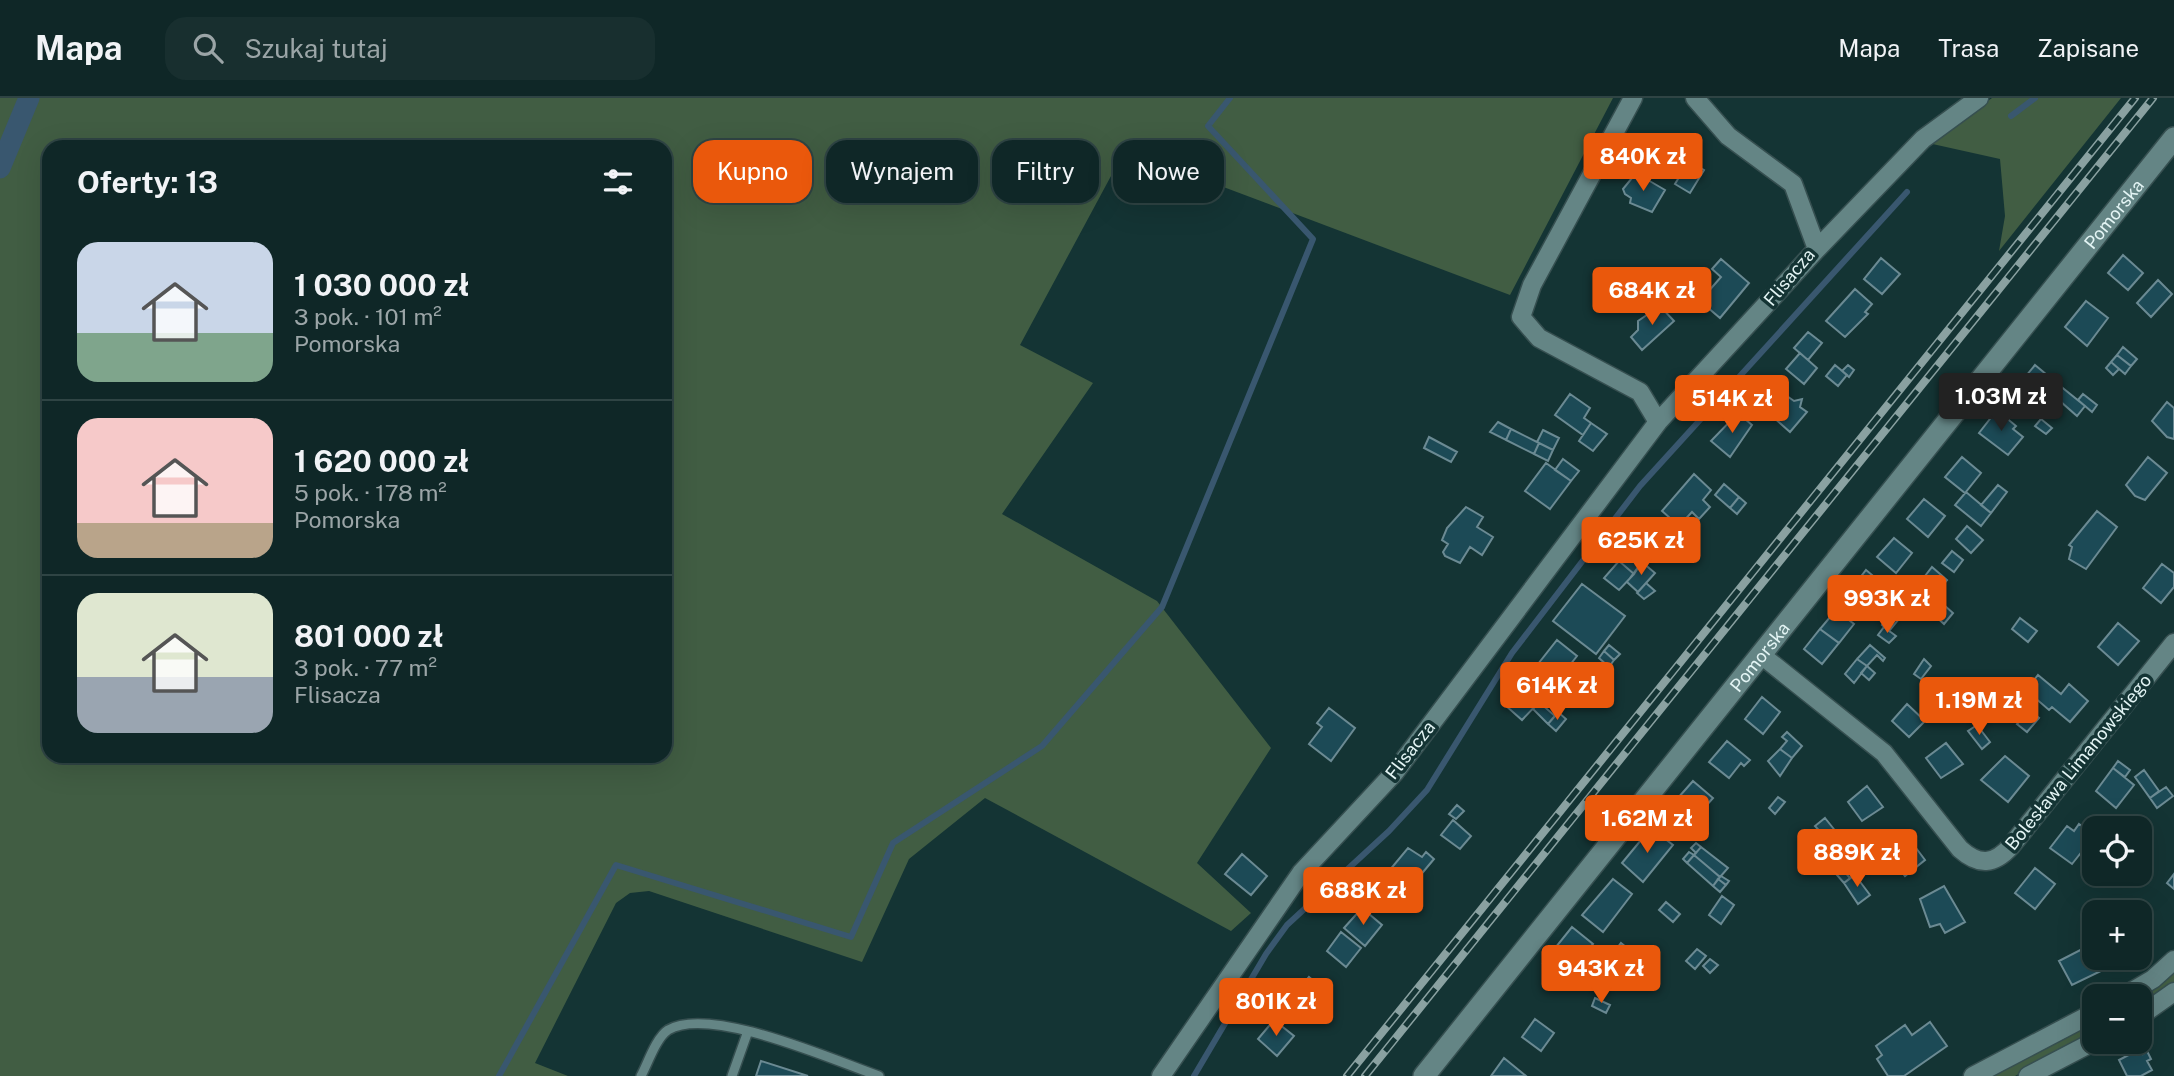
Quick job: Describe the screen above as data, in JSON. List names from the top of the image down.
{
  "streets": {
    "street": ["Pomorska", "Flisacza", "Bolesława Limanowskiego"]
  },
  "crossings": [
    ["Pomorska", "Bolesława Limanowskiego"]
  ],
  "page": {
    "header": "Mapa",
    "search": "Szukaj tutaj",
    "nav": ["Mapa", "Trasa", "Zapisane"],
    "price": [
      "840K zł",
      "684K zł",
      "1.03M zł",
      "514K zł",
      "625K zł",
      "993K zł",
      "614K zł",
      "1.19M zł",
      "1.62M zł",
      "889K zł",
      "688K zł",
      "943K zł",
      "801K zł"
    ],
    "chip": [
      "Kupno",
      "Wynajem",
      "Filtry",
      "Nowe"
    ],
    "heading": "Oferty: 13",
    "list": [
      {
        "name": "1 030 000 zł",
        "note": "3 pok. · 101 m² · Pomorska"
      },
      {
        "name": "1 620 000 zł",
        "note": "5 pok. · 178 m² · Pomorska"
      },
      {
        "name": "801 000 zł",
        "note": "3 pok. · 77 m² · Flisacza"
      }
    ],
    "map_buttons": ["+", "−"]
  }
}
